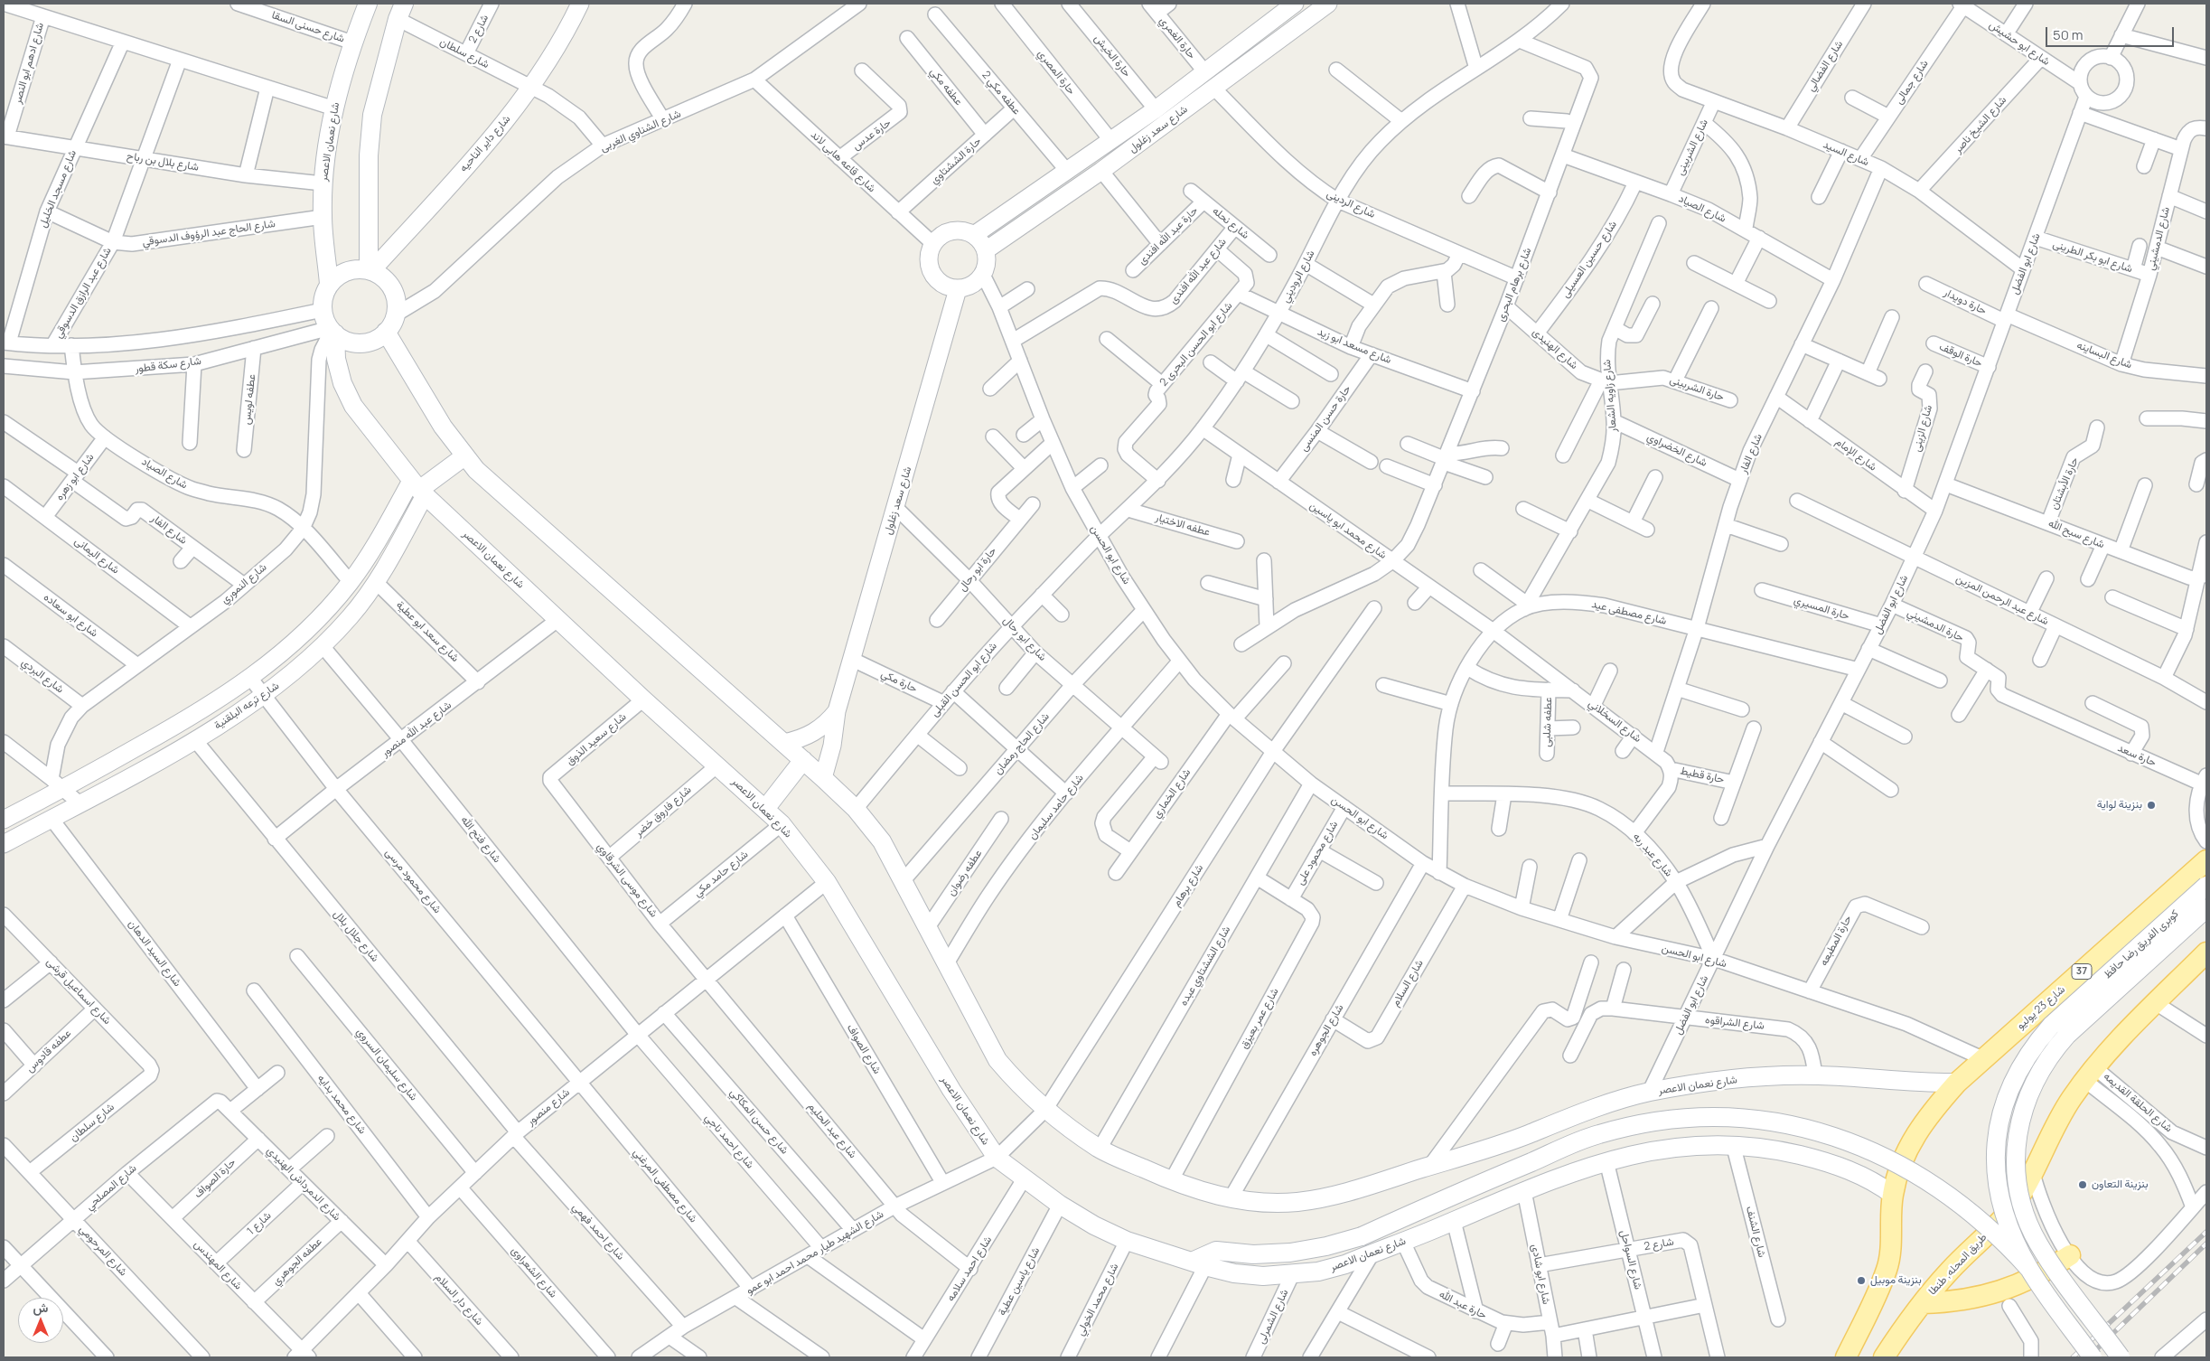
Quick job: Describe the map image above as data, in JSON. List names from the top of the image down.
{
  "streets": {
    "main road": [
      "شارع نعمان الاعصر",
      "كوبرى الفريق رضا حافظ",
      "37",
      "شارع 23 يوليو",
      "طريق المحله, طنطا"
    ],
    "street": [
      "شارع حسنى السقا",
      "شارع 2",
      "حارة الغمري",
      "شارع ابو حشيش",
      "شارع سلطان",
      "حارة الخيش",
      "شارع ادهم ابو النصر",
      "شارع الفضالي",
      "حارة المصري",
      "شارع جمالى",
      "عطفه مكي",
      "عطفه مكي 2",
      "شارع الشيخ ناصر",
      "شارع سعد زغلول",
      "شارع الشناوي الغربى",
      "حارة عدس",
      "شارع داير الناحيه",
      "شارع الشربينى",
      "شارع السيد",
      "حارة الششتاوي",
      "شارع بلال بن رباح",
      "شارع قاعه هابى لاند",
      "شارع مسجد الخليل",
      "شارع الردينى",
      "شارع الصياد",
      "شارع نحله",
      "شارع الحاج عبد الرؤوف الدسوقي",
      "حارة عبد الله افندى",
      "شارع الدمشيني",
      "شارع ابو بكر الطرينى",
      "شارع حسين العسيلى",
      "شارع ابو الفضل",
      "شارع عبد الله افندى",
      "شارع الروديني",
      "شارع برهام البحرى",
      "شارع عبد الرازق الدسوقي",
      "حارة دويدار",
      "شارع ابو الحسن البحرى 2",
      "شارع مسعد ابو زيد",
      "شارع الهنيدى",
      "حارة الوقف",
      "شارع البساينه",
      "شارع سكة قطور",
      "حارة الشربينى",
      "شارع زاويه الشعار",
      "عطفه لويس",
      "حارة حسن المنسى",
      "شارع الزينى",
      "شارع الخضراوي",
      "شارع الفار",
      "شارع الإمام",
      "شارع ابو زهره",
      "حارة الأبشتان",
      "عطفه الاختيار",
      "شارع محمد ابو ياسين",
      "شارع سبح الله",
      "شارع ابو الحسن",
      "شارع اليمانى",
      "حارة ابو رحال",
      "شارع النموري",
      "شارع عبد الرحمن المزين",
      "حارة المسيري",
      "شارع مصطفى عيد",
      "شارع ابو سعاده",
      "حارة الدمشيني",
      "شارع سعد ابو عطية",
      "شارع ابو رحال",
      "شارع البردي",
      "شارع ابو الحسن القبلى",
      "حارة مكي",
      "شارع ترعه البلقنية",
      "شارع السخلاني",
      "عطفه شلبى",
      "شارع عبد الله منصور",
      "شارع سعيد الذوق",
      "شارع الحاج رمضان",
      "حارة سعد",
      "حارة قطيط",
      "شارع الخماري",
      "شارع حامد سليمان",
      "شارع فاروق خضر",
      "شارع فتح الله",
      "شارع محمود على",
      "شارع عبد ربه",
      "عطفه رضوان",
      "شارع حامد مكي",
      "شارع موسى الشرقاوي",
      "شارع محمود مرسى",
      "شارع برهام",
      "شارع جلال بلال",
      "حارة المطبعه",
      "شارع السيد الدهان",
      "شارع الششتاوي عبده",
      "شارع السلام",
      "شارع اسماعيل قرشى",
      "شارع عمر بعيزق",
      "شارع الشراقوه",
      "شارع الجوهره",
      "شارع الصواف",
      "عطفه قادوس",
      "شارع سليمان السروي",
      "شارع الحلقة القديمه",
      "شارع محمد بدايه",
      "شارع منصور",
      "شارع حسن المكاكي",
      "شارع عبد الحليم",
      "شارع احمد ناجي",
      "حارة الصواف",
      "شارع الدمرداش الهنيدي",
      "شارع مصطفى المرغني",
      "شارع المصلحي",
      "شارع 1",
      "شارع احمد فهمي",
      "شارع الشنف",
      "شارع المرحومي",
      "شارع الشهيد طيار محمد احمد ابو عمو",
      "شارع السواحل",
      "عطفه الجوهري",
      "شارع المهندس",
      "شارع احمد سلامه",
      "شارع الشعراوى",
      "شارع ابو شادى",
      "شارع ياسين عطية",
      "شارع دار السلام",
      "شارع محمد الخولي",
      "حارة عبد الله",
      "شارع الشمرلى"
    ]
  },
  "crossings": [
    ["شارع حسنى السقا", "شارع نعمان الاعصر"],
    ["شارع 2", "شارع سلطان"],
    ["شارع 2", "شارع السواحل"],
    ["شارع 2", "شارع ابو شادى"],
    ["شارع 2", "حارة عبد الله"],
    ["حارة الغمري", "شارع سعد زغلول"],
    ["شارع ابو حشيش", "شارع جمالى"],
    ["شارع ابو حشيش", "شارع الشيخ ناصر"],
    ["شارع ابو حشيش", "شارع ابو الفضل"],
    ["شارع سلطان", "شارع الشناوي الغربى"],
    ["شارع سلطان", "شارع داير الناحيه"],
    ["شارع سلطان", "شارع اسماعيل قرشى"],
    ["شارع سلطان", "شارع المرحومي"],
    ["حارة الخيش", "شارع سعد زغلول"],
    ["شارع ادهم ابو النصر", "شارع بلال بن رباح"],
    ["شارع الفضالي", "شارع السيد"],
    ["حارة المصري", "شارع سعد زغلول"],
    ["شارع جمالى", "شارع السيد"],
    ["عطفه مكي", "حارة الششتاوي"],
    ["عطفه مكي 2", "شارع سعد زغلول"],
    ["عطفه مكي 2", "حارة الششتاوي"],
    ["شارع الشيخ ناصر", "شارع السيد"],
    ["شارع سعد زغلول", "شارع نعمان الاعصر"],
    ["شارع سعد زغلول", "شارع قاعه هابى لاند"],
    ["شارع سعد زغلول", "شارع الردينى"],
    ["شارع سعد زغلول", "شارع ابو الحسن"],
    ["شارع سعد زغلول", "شارع ابو رحال"],
    ["شارع سعد زغلول", "حارة مكي"],
    ["شارع الشناوي الغربى", "شارع نعمان الاعصر"],
    ["شارع الشناوي الغربى", "شارع داير الناحيه"],
    ["شارع الشناوي الغربى", "شارع قاعه هابى لاند"],
    ["شارع الشناوي الغربى", "شارع سكة قطور"],
    ["شارع الشناوي الغربى", "شارع النموري"],
    ["حارة عدس", "شارع قاعه هابى لاند"],
    ["شارع نعمان الاعصر", "شارع داير الناحيه"],
    ["شارع نعمان الاعصر", "شارع بلال بن رباح"],
    ["شارع نعمان الاعصر", "شارع الحاج عبد الرؤوف الدسوقي"],
    ["شارع نعمان الاعصر", "شارع ابو الفضل"],
    ["شارع نعمان الاعصر", "شارع سكة قطور"],
    ["شارع نعمان الاعصر", "شارع النموري"],
    ["شارع نعمان الاعصر", "شارع ابو الحسن القبلى"],
    ["شارع نعمان الاعصر", "شارع ترعه البلقنية"],
    ["شارع نعمان الاعصر", "شارع عبد الله منصور"],
    ["شارع نعمان الاعصر", "شارع سعيد الذوق"],
    ["شارع نعمان الاعصر", "شارع الحاج رمضان"],
    ["شارع نعمان الاعصر", "شارع حامد سليمان"],
    ["شارع نعمان الاعصر", "شارع فاروق خضر"],
    ["شارع نعمان الاعصر", "عطفه رضوان"],
    ["شارع نعمان الاعصر", "شارع حامد مكي"],
    ["شارع نعمان الاعصر", "شارع برهام"],
    ["شارع نعمان الاعصر", "شارع الششتاوي عبده"],
    ["شارع نعمان الاعصر", "37"],
    ["شارع نعمان الاعصر", "شارع 23 يوليو"],
    ["شارع نعمان الاعصر", "شارع عمر بعيزق"],
    ["شارع نعمان الاعصر", "شارع الشراقوه"],
    ["شارع نعمان الاعصر", "شارع الجوهره"],
    ["شارع نعمان الاعصر", "شارع منصور"],
    ["شارع نعمان الاعصر", "شارع الشنف"],
    ["شارع نعمان الاعصر", "شارع الشهيد طيار محمد احمد ابو عمو"],
    ["شارع نعمان الاعصر", "شارع السواحل"],
    ["شارع نعمان الاعصر", "شارع احمد سلامه"],
    ["شارع نعمان الاعصر", "شارع ابو شادى"],
    ["شارع نعمان الاعصر", "شارع ياسين عطية"],
    ["شارع نعمان الاعصر", "شارع محمد الخولي"],
    ["شارع نعمان الاعصر", "حارة عبد الله"],
    ["شارع نعمان الاعصر", "شارع الشمرلى"],
    ["شارع داير الناحيه", "شارع سكة قطور"],
    ["شارع داير الناحيه", "شارع النموري"],
    ["شارع الشربينى", "شارع السيد"],
    ["شارع الشربينى", "شارع الصياد"],
    ["شارع السيد", "شارع ابو الفضل"],
    ["شارع السيد", "شارع الفار"],
    ["حارة الششتاوي", "شارع قاعه هابى لاند"],
    ["شارع بلال بن رباح", "شارع مسجد الخليل"],
    ["شارع بلال بن رباح", "شارع عبد الرازق الدسوقي"],
    ["شارع قاعه هابى لاند", "شارع ابو الحسن"],
    ["شارع مسجد الخليل", "شارع الحاج عبد الرؤوف الدسوقي"],
    ["شارع الردينى", "شارع الروديني"],
    ["شارع الردينى", "شارع برهام البحرى"],
    ["شارع الصياد", "شارع حسين العسيلى"],
    ["شارع الصياد", "شارع برهام البحرى"],
    ["شارع الصياد", "شارع سكة قطور"],
    ["شارع الصياد", "شارع الفار"],
    ["شارع الصياد", "شارع ابو زهره"],
    ["شارع الصياد", "شارع النموري"],
    ["شارع الصياد", "شارع ترعه البلقنية"],
    ["شارع نحله", "حارة عبد الله افندى"],
    ["شارع نحله", "شارع عبد الله افندى"],
    ["شارع الحاج عبد الرؤوف الدسوقي", "شارع عبد الرازق الدسوقي"],
    ["شارع الدمشيني", "شارع ابو بكر الطرينى"],
    ["شارع الدمشيني", "شارع البساينه"],
    ["شارع ابو بكر الطرينى", "شارع ابو الفضل"],
    ["شارع حسين العسيلى", "شارع الهنيدى"],
    ["شارع ابو الفضل", "حارة دويدار"],
    ["شارع ابو الفضل", "حارة الوقف"],
    ["شارع ابو الفضل", "شارع البساينه"],
    ["شارع ابو الفضل", "شارع الإمام"],
    ["شارع ابو الفضل", "شارع سبح الله"],
    ["شارع ابو الفضل", "شارع ابو الحسن"],
    ["شارع ابو الفضل", "شارع عبد الرحمن المزين"],
    ["شارع ابو الفضل", "حارة المسيري"],
    ["شارع ابو الفضل", "شارع مصطفى عيد"],
    ["شارع ابو الفضل", "حارة الدمشيني"],
    ["شارع ابو الفضل", "شارع عبد ربه"],
    ["شارع ابو الفضل", "شارع الشراقوه"],
    ["شارع عبد الله افندى", "شارع ابو الحسن البحرى 2"],
    ["شارع عبد الله افندى", "شارع ابو الحسن"],
    ["شارع الروديني", "شارع برهام البحرى"],
    ["شارع الروديني", "شارع ابو الحسن البحرى 2"],
    ["شارع الروديني", "شارع مسعد ابو زيد"],
    ["شارع الروديني", "عطفه الاختيار"],
    ["شارع الروديني", "شارع محمد ابو ياسين"],
    ["شارع الروديني", "شارع ابو الحسن"],
    ["شارع الروديني", "شارع ابو الحسن القبلى"],
    ["شارع برهام البحرى", "شارع مسعد ابو زيد"],
    ["شارع برهام البحرى", "شارع الهنيدى"],
    ["شارع برهام البحرى", "شارع محمد ابو ياسين"],
    ["حارة دويدار", "شارع البساينه"],
    ["شارع ابو الحسن البحرى 2", "شارع مسعد ابو زيد"],
    ["شارع مسعد ابو زيد", "حارة حسن المنسى"],
    ["شارع الهنيدى", "حارة الشربينى"],
    ["شارع الهنيدى", "شارع زاويه الشعار"],
    ["شارع سكة قطور", "عطفه لويس"],
    ["شارع سكة قطور", "شارع النموري"],
    ["حارة الشربينى", "شارع زاويه الشعار"],
    ["شارع زاويه الشعار", "شارع الخضراوي"],
    ["شارع زاويه الشعار", "شارع مصطفى عيد"],
    ["حارة حسن المنسى", "شارع محمد ابو ياسين"],
    ["شارع الزينى", "شارع الإمام"],
    ["شارع الخضراوي", "شارع الفار"],
    ["شارع الفار", "شارع الإمام"],
    ["شارع الفار", "شارع ابو زهره"],
    ["شارع الفار", "شارع النموري"],
    ["شارع الفار", "شارع مصطفى عيد"],
    ["شارع الفار", "شارع السخلاني"],
    ["شارع ابو زهره", "شارع اليمانى"],
    ["حارة الأبشتان", "شارع سبح الله"],
    ["شارع محمد ابو ياسين", "شارع مصطفى عيد"],
    ["شارع محمد ابو ياسين", "شارع السخلاني"],
    ["شارع ابو الحسن", "شارع مصطفى عيد"],
    ["شارع ابو الحسن", "شارع ابو الحسن القبلى"],
    ["شارع ابو الحسن", "شارع الحاج رمضان"],
    ["شارع ابو الحسن", "شارع الخماري"],
    ["شارع ابو الحسن", "شارع حامد سليمان"],
    ["شارع ابو الحسن", "شارع محمود على"],
    ["شارع ابو الحسن", "شارع عبد ربه"],
    ["شارع ابو الحسن", "شارع برهام"],
    ["شارع ابو الحسن", "حارة المطبعه"],
    ["شارع ابو الحسن", "شارع الششتاوي عبده"],
    ["شارع ابو الحسن", "شارع السلام"],
    ["شارع ابو الحسن", "شارع 23 يوليو"],
    ["شارع ابو الحسن", "شارع الجوهره"],
    ["شارع اليمانى", "شارع النموري"],
    ["حارة ابو رحال", "شارع ابو رحال"],
    ["شارع النموري", "شارع ابو سعاده"],
    ["شارع النموري", "شارع البردي"],
    ["شارع النموري", "شارع ترعه البلقنية"],
    ["شارع مصطفى عيد", "شارع السخلاني"],
    ["شارع مصطفى عيد", "شارع عبد ربه"],
    ["حارة الدمشيني", "حارة سعد"],
    ["شارع سعد ابو عطية", "شارع ترعه البلقنية"],
    ["شارع سعد ابو عطية", "شارع عبد الله منصور"],
    ["شارع ابو رحال", "شارع ابو الحسن القبلى"],
    ["شارع ابو رحال", "شارع الحاج رمضان"],
    ["شارع ابو رحال", "شارع الخماري"],
    ["شارع ابو رحال", "شارع حامد سليمان"],
    ["شارع ابو الحسن القبلى", "حارة مكي"],
    ["شارع ترعه البلقنية", "شارع فتح الله"],
    ["شارع ترعه البلقنية", "شارع محمود مرسى"],
    ["شارع ترعه البلقنية", "شارع جلال بلال"],
    ["شارع ترعه البلقنية", "شارع السيد الدهان"],
    ["شارع السخلاني", "حارة قطيط"],
    ["شارع عبد الله منصور", "شارع فتح الله"],
    ["شارع عبد الله منصور", "شارع محمود مرسى"],
    ["شارع عبد الله منصور", "شارع جلال بلال"],
    ["شارع سعيد الذوق", "شارع موسى الشرقاوي"],
    ["شارع فاروق خضر", "شارع موسى الشرقاوي"],
    ["شارع فتح الله", "شارع منصور"],
    ["شارع فتح الله", "شارع احمد ناجي"],
    ["شارع محمود على", "شارع عمر بعيزق"],
    ["شارع حامد مكي", "شارع موسى الشرقاوي"],
    ["شارع موسى الشرقاوي", "شارع منصور"],
    ["شارع موسى الشرقاوي", "شارع عبد الحليم"],
    ["شارع محمود مرسى", "شارع منصور"],
    ["شارع محمود مرسى", "شارع مصطفى المرغني"],
    ["شارع برهام", "شارع الشهيد طيار محمد احمد ابو عمو"],
    ["شارع جلال بلال", "شارع منصور"],
    ["شارع جلال بلال", "شارع احمد فهمي"],
    ["شارع الششتاوي عبده", "شارع عمر بعيزق"],
    ["37", "شارع 23 يوليو"],
    ["شارع السلام", "شارع الجوهره"],
    ["شارع اسماعيل قرشى", "عطفه قادوس"],
    ["شارع الصواف", "شارع منصور"],
    ["شارع الصواف", "شارع الشهيد طيار محمد احمد ابو عمو"],
    ["شارع سليمان السروي", "شارع منصور"],
    ["شارع محمد بدايه", "شارع منصور"],
    ["شارع منصور", "شارع حسن المكاكي"],
    ["شارع منصور", "شارع عبد الحليم"],
    ["شارع منصور", "شارع احمد ناجي"],
    ["شارع منصور", "شارع الدمرداش الهنيدي"],
    ["شارع منصور", "شارع مصطفى المرغني"],
    ["شارع منصور", "شارع احمد فهمي"],
    ["شارع منصور", "شارع المهندس"],
    ["شارع منصور", "شارع الشعراوى"],
    ["شارع منصور", "شارع دار السلام"],
    ["شارع حسن المكاكي", "شارع الشهيد طيار محمد احمد ابو عمو"],
    ["شارع عبد الحليم", "شارع الشهيد طيار محمد احمد ابو عمو"],
    ["شارع عبد الحليم", "شارع احمد سلامه"],
    ["شارع احمد ناجي", "شارع الشهيد طيار محمد احمد ابو عمو"],
    ["حارة الصواف", "شارع الدمرداش الهنيدي"],
    ["حارة الصواف", "شارع المهندس"],
    ["شارع الدمرداش الهنيدي", "شارع المصلحي"],
    ["شارع الدمرداش الهنيدي", "شارع 1"],
    ["شارع الدمرداش الهنيدي", "عطفه الجوهري"],
    ["شارع مصطفى المرغني", "شارع الشهيد طيار محمد احمد ابو عمو"],
    ["شارع المصلحي", "شارع المرحومي"],
    ["شارع المصلحي", "شارع المهندس"],
    ["شارع 1", "شارع المهندس"],
    ["شارع احمد فهمي", "شارع الشهيد طيار محمد احمد ابو عمو"],
    ["شارع السواحل", "حارة عبد الله"],
    ["عطفه الجوهري", "شارع المهندس"],
    ["شارع ابو شادى", "حارة عبد الله"]
  ],
  "places": ["بنزينة لواية", "بنزينة التعاون", "بنزينة موبيل"],
  "scale_bar": "50 m",
  "north": "top"
}
